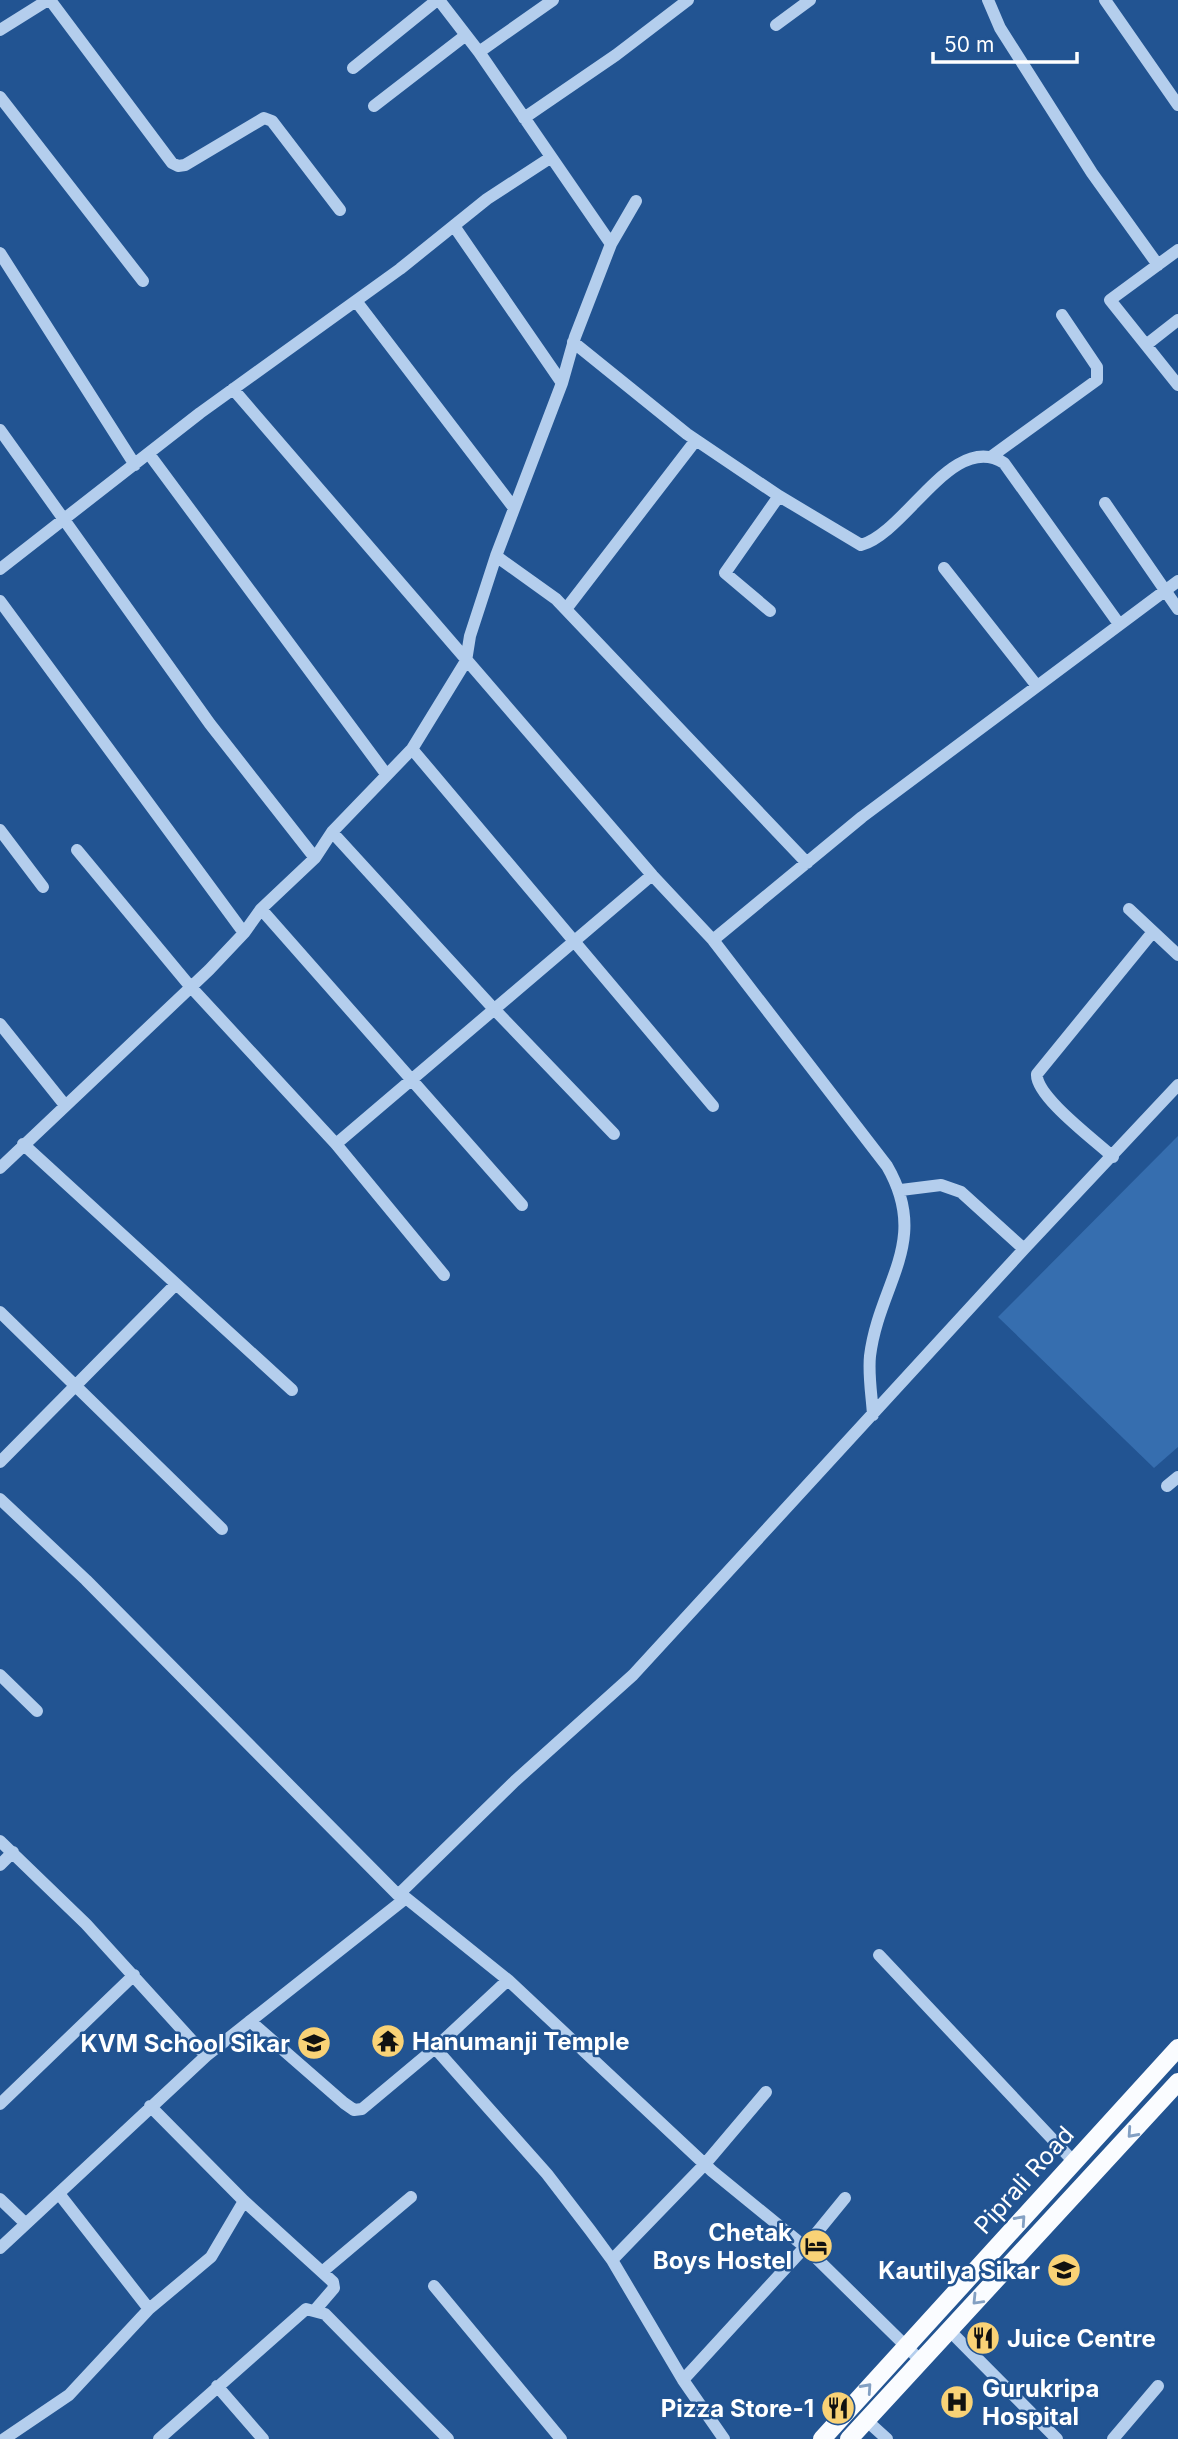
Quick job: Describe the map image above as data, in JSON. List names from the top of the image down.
{
  "streets": {
    "main road": ["Piprali Road"]
  },
  "places": {
    "temple": ["Hanumanji Temple"],
    "school or university": ["KVM School Sikar", "Kautilya Sikar"],
    "hotel": ["Chetak Boys Hostel"],
    "restaurant": ["Juice Centre", "Pizza Store-1"],
    "hospital": ["Gurukripa Hospital"]
  },
  "scale_bar": "50 m"
}
